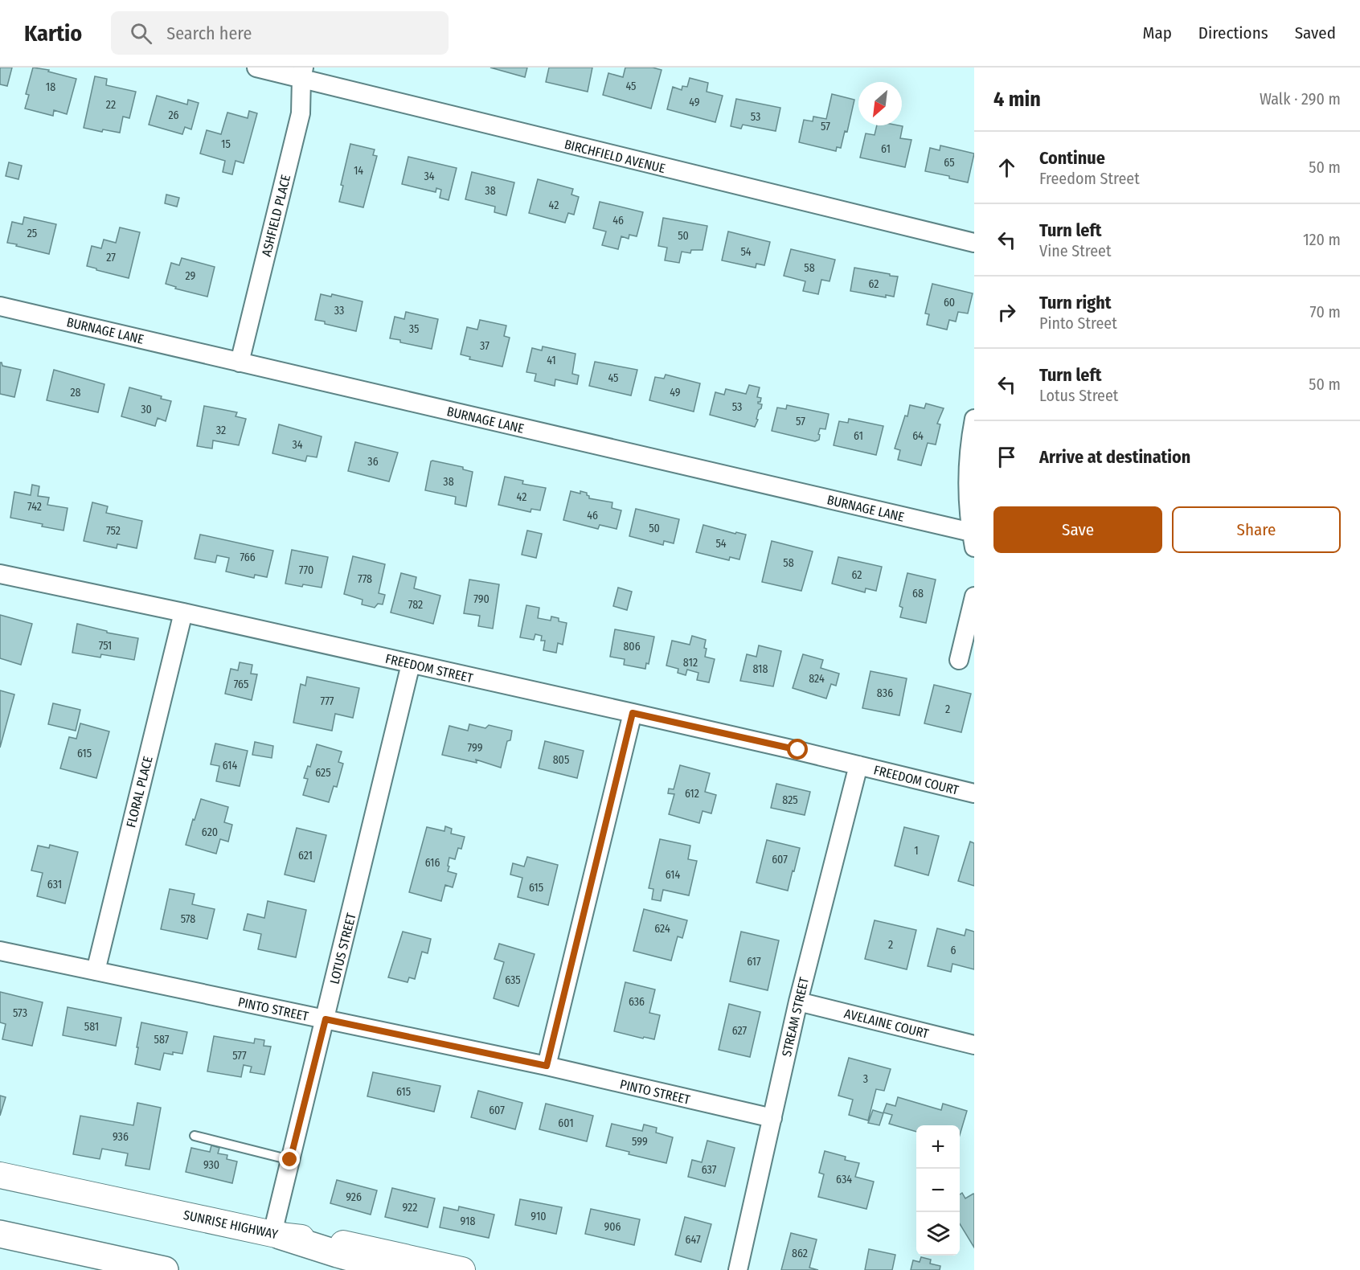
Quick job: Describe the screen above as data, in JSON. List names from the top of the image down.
{
  "streets": {
    "main road": ["SUNRISE HIGHWAY"],
    "street": [
      "BIRCHFIELD AVENUE",
      "ASHFIELD PLACE",
      "BURNAGE LANE",
      "FREEDOM STREET",
      "FREEDOM COURT",
      "FLORAL PLACE",
      "LOTUS STREET",
      "PINTO STREET",
      "STREAM STREET",
      "AVELAINE COURT"
    ]
  },
  "crossings": [
    ["BIRCHFIELD AVENUE", "ASHFIELD PLACE"],
    ["ASHFIELD PLACE", "BURNAGE LANE"],
    ["FREEDOM STREET", "FREEDOM COURT"],
    ["FREEDOM STREET", "FLORAL PLACE"],
    ["FREEDOM STREET", "LOTUS STREET"],
    ["FREEDOM STREET", "STREAM STREET"],
    ["FREEDOM COURT", "STREAM STREET"],
    ["FLORAL PLACE", "PINTO STREET"],
    ["LOTUS STREET", "PINTO STREET"],
    ["LOTUS STREET", "SUNRISE HIGHWAY"],
    ["PINTO STREET", "STREAM STREET"],
    ["STREAM STREET", "AVELAINE COURT"]
  ],
  "house_numbers": [
    "45",
    "18",
    "49",
    "22",
    "26",
    "53",
    "57",
    "15",
    "61",
    "65",
    "14",
    "34",
    "38",
    "42",
    "46",
    "25",
    "50",
    "54",
    "27",
    "58",
    "29",
    "62",
    "60",
    "33",
    "35",
    "37",
    "41",
    "45",
    "28",
    "49",
    "53",
    "30",
    "57",
    "32",
    "61",
    "64",
    "34",
    "36",
    "38",
    "42",
    "742",
    "46",
    "50",
    "752",
    "54",
    "766",
    "58",
    "770",
    "62",
    "778",
    "68",
    "790",
    "782",
    "751",
    "806",
    "812",
    "818",
    "824",
    "765",
    "836",
    "777",
    "2",
    "799",
    "615",
    "805",
    "614",
    "625",
    "612",
    "825",
    "620",
    "1",
    "621",
    "607",
    "616",
    "614",
    "631",
    "615",
    "578",
    "624",
    "2",
    "6",
    "617",
    "635",
    "636",
    "573",
    "581",
    "627",
    "587",
    "577",
    "3",
    "615",
    "607",
    "601",
    "936",
    "599",
    "930",
    "637",
    "634",
    "926",
    "922",
    "910",
    "918",
    "906",
    "647",
    "862"
  ],
  "north": "bottom left",
  "page": {
    "header": "Kartio",
    "search": "Search here",
    "nav": ["Map", "Directions", "Saved"],
    "heading": ["4 min", "Walk · 290 m"],
    "list": [
      ["Continue", "Freedom Street", "50 m"],
      ["Turn left", "Vine Street", "120 m"],
      ["Turn right", "Pinto Street", "70 m"],
      ["Turn left", "Lotus Street", "50 m"],
      "Arrive at destination"
    ],
    "buttons": ["Save", "Share"],
    "map_buttons": ["+", "−"]
  }
}
